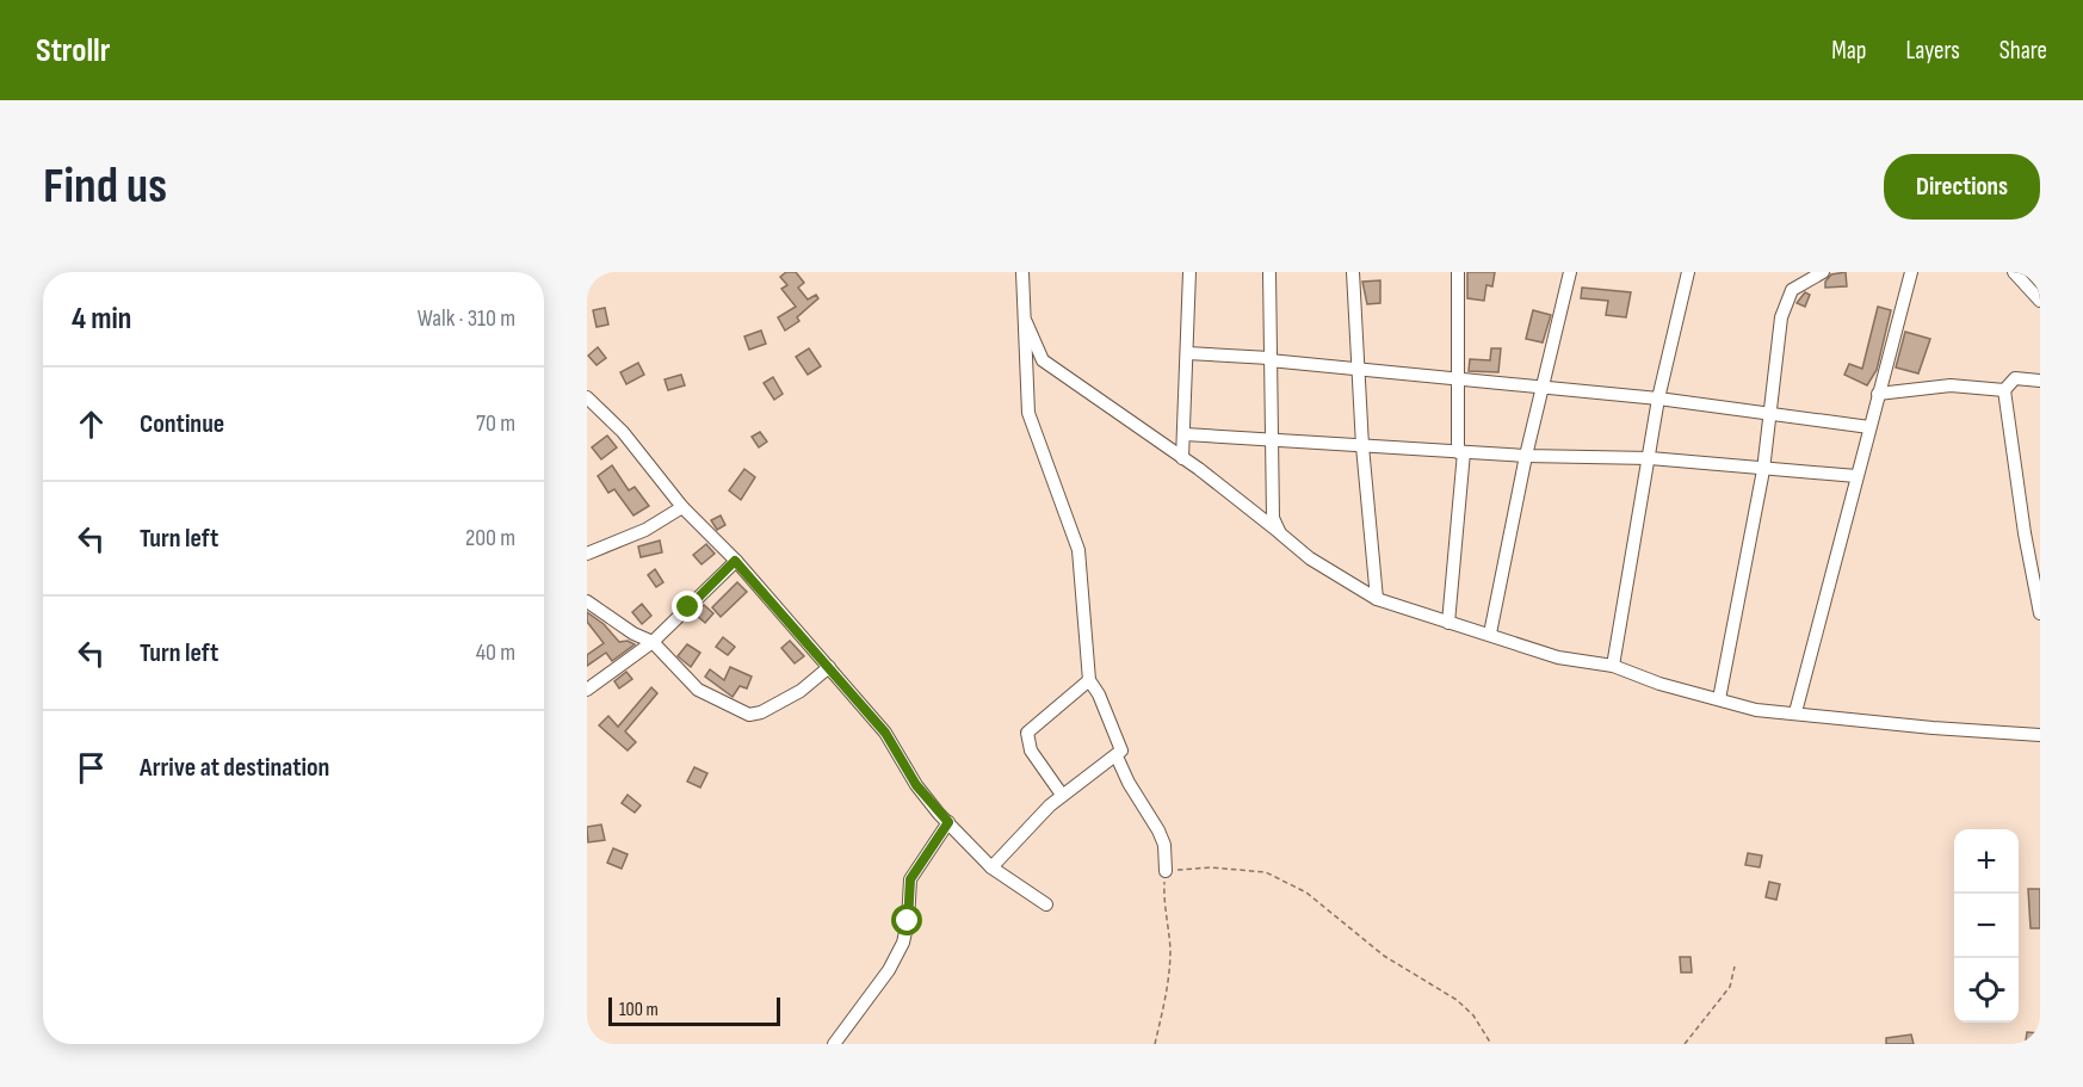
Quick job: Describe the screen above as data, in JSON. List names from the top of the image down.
{
  "scale_bar": "100 m",
  "page": {
    "header": "Strollr",
    "nav": ["Map", "Layers", "Share"],
    "buttons": "Directions",
    "title": "Find us",
    "heading": ["4 min", "Walk · 310 m"],
    "list": [
      ["Continue", "70 m"],
      ["Turn left", "200 m"],
      ["Turn left", "40 m"],
      "Arrive at destination"
    ],
    "map_buttons": ["+", "−"],
    "scale": "100 m"
  }
}
